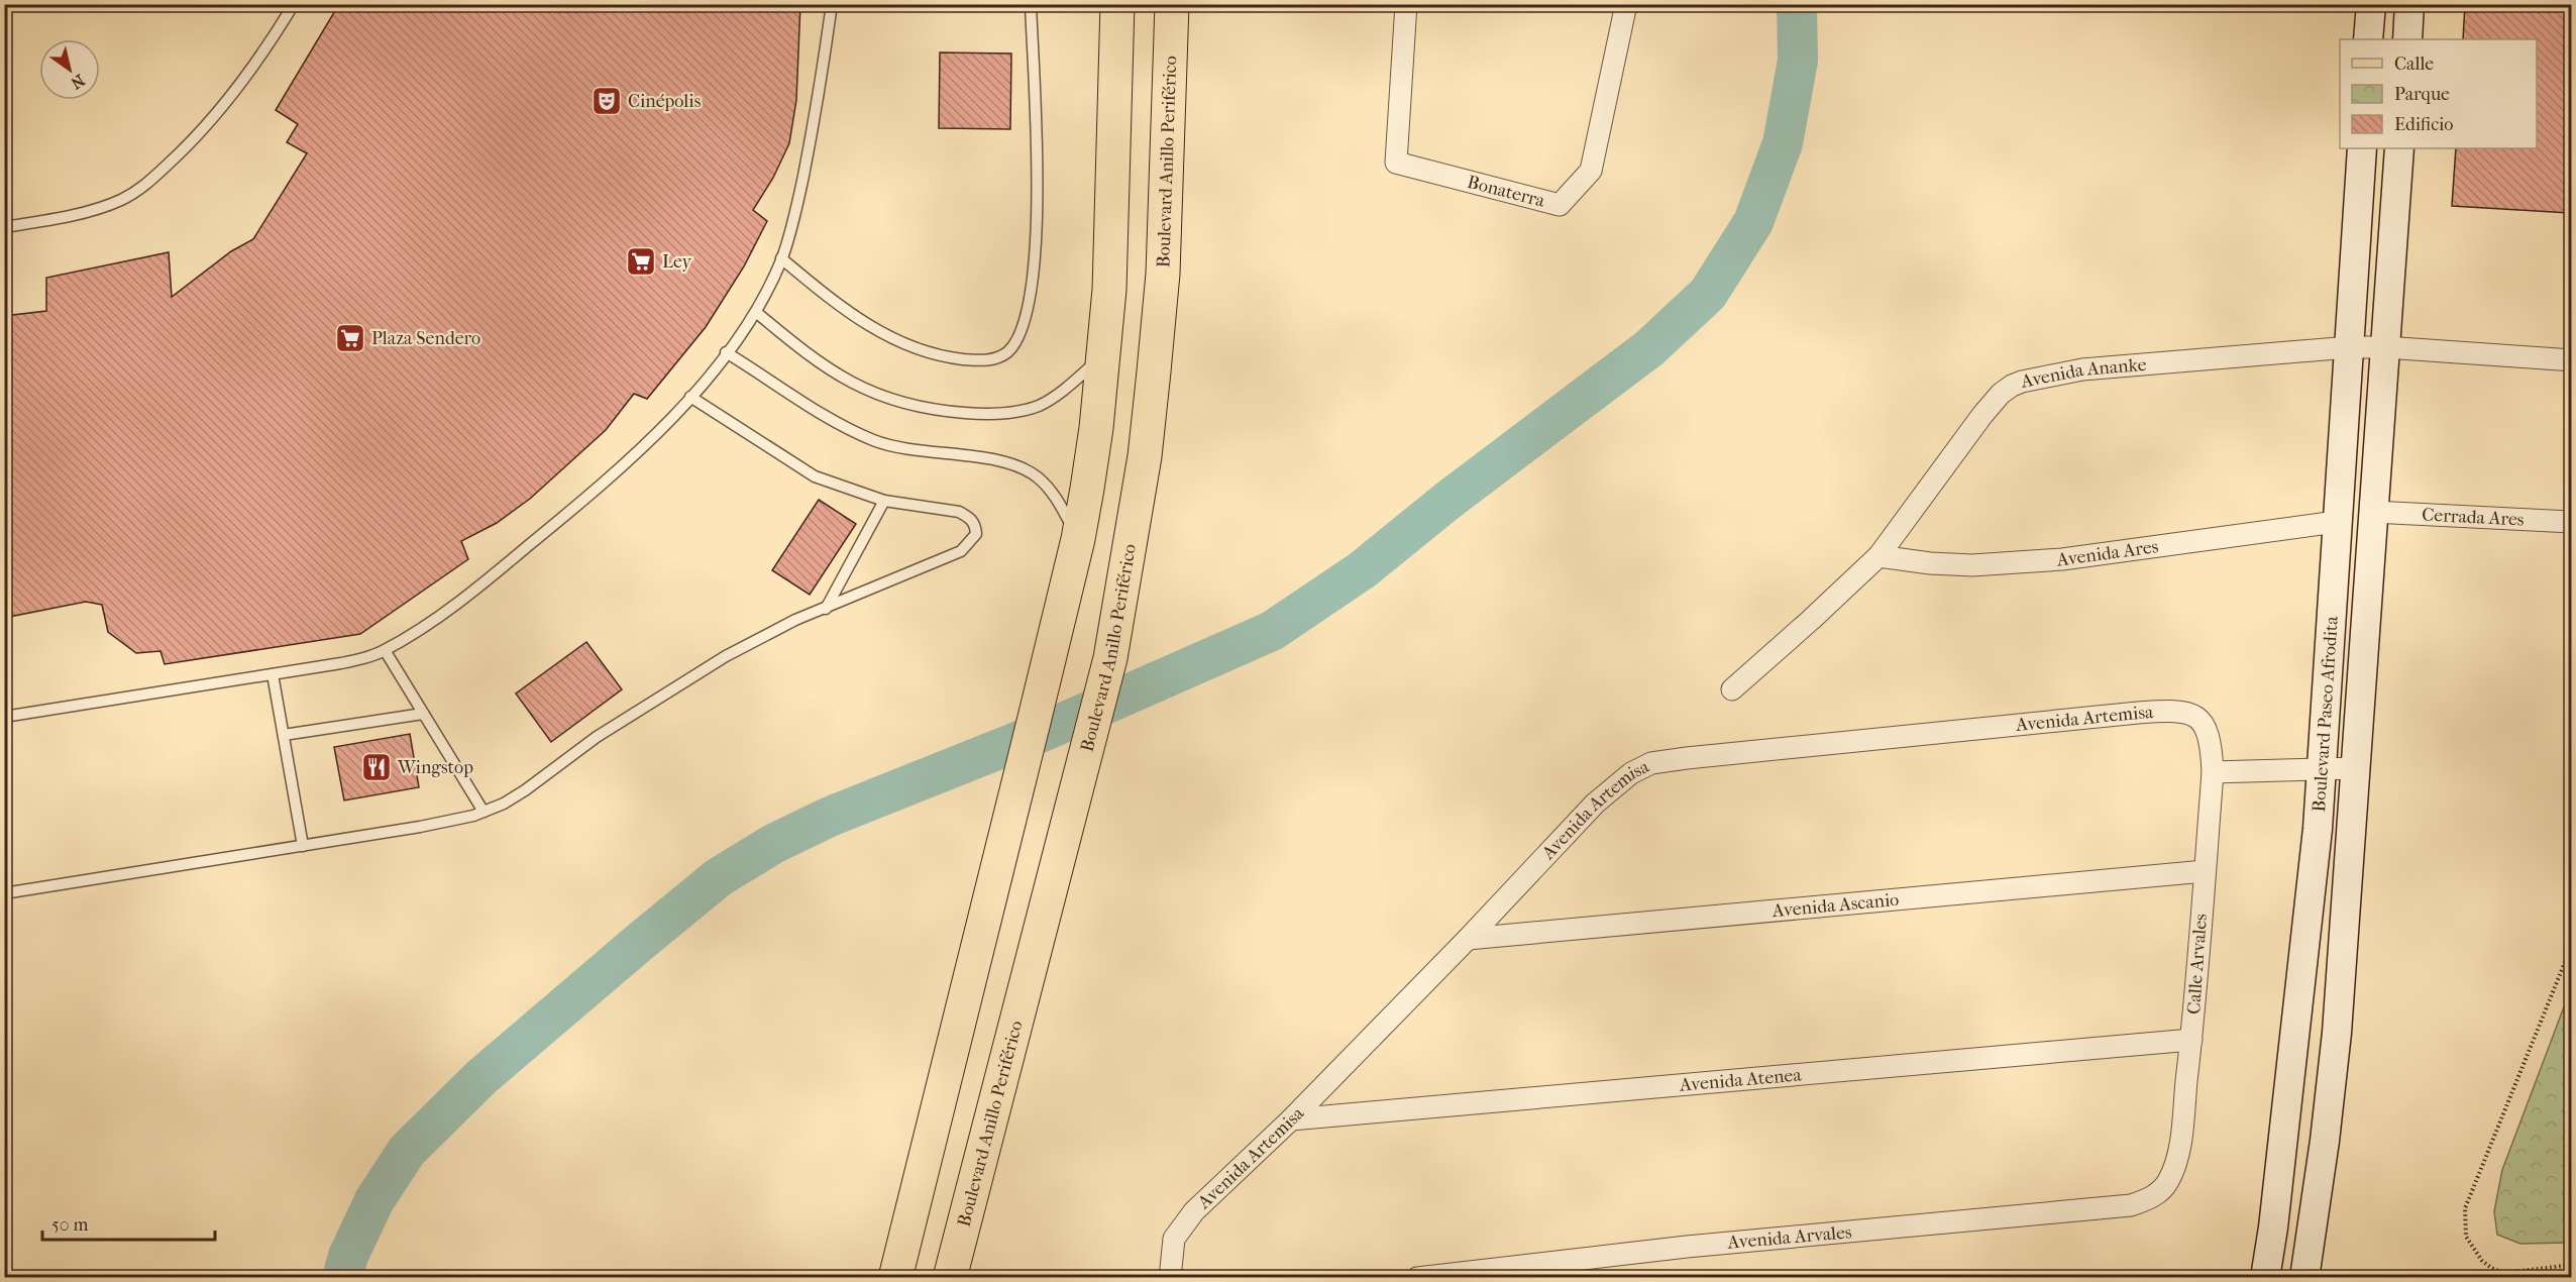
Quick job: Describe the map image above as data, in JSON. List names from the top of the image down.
{
  "streets": {
    "main road": ["Boulevard Anillo Periférico"],
    "street": [
      "Bonaterra",
      "Avenida Ananke",
      "Cerrada Ares",
      "Avenida Ares",
      "Boulevard Paseo Afrodita",
      "Avenida Artemisa",
      "Avenida Ascanio",
      "Calle Arvales",
      "Avenida Atenea",
      "Avenida Arvales"
    ]
  },
  "crossings": [
    ["Avenida Ananke", "Avenida Ares"],
    ["Avenida Ananke", "Boulevard Paseo Afrodita"],
    ["Cerrada Ares", "Boulevard Paseo Afrodita"],
    ["Avenida Ares", "Boulevard Paseo Afrodita"],
    ["Avenida Artemisa", "Avenida Ascanio"],
    ["Avenida Artemisa", "Calle Arvales"],
    ["Avenida Artemisa", "Avenida Atenea"],
    ["Avenida Ascanio", "Calle Arvales"],
    ["Calle Arvales", "Avenida Atenea"],
    ["Calle Arvales", "Avenida Arvales"]
  ],
  "places": {
    "theatre": ["Cinépolis"],
    "supermarket": ["Ley", "Plaza Sendero"],
    "restaurant": ["Wingstop"]
  },
  "legend": ["Calle", "Parque", "Edificio"],
  "scale_bar": "50 m",
  "north": "bottom right"
}
